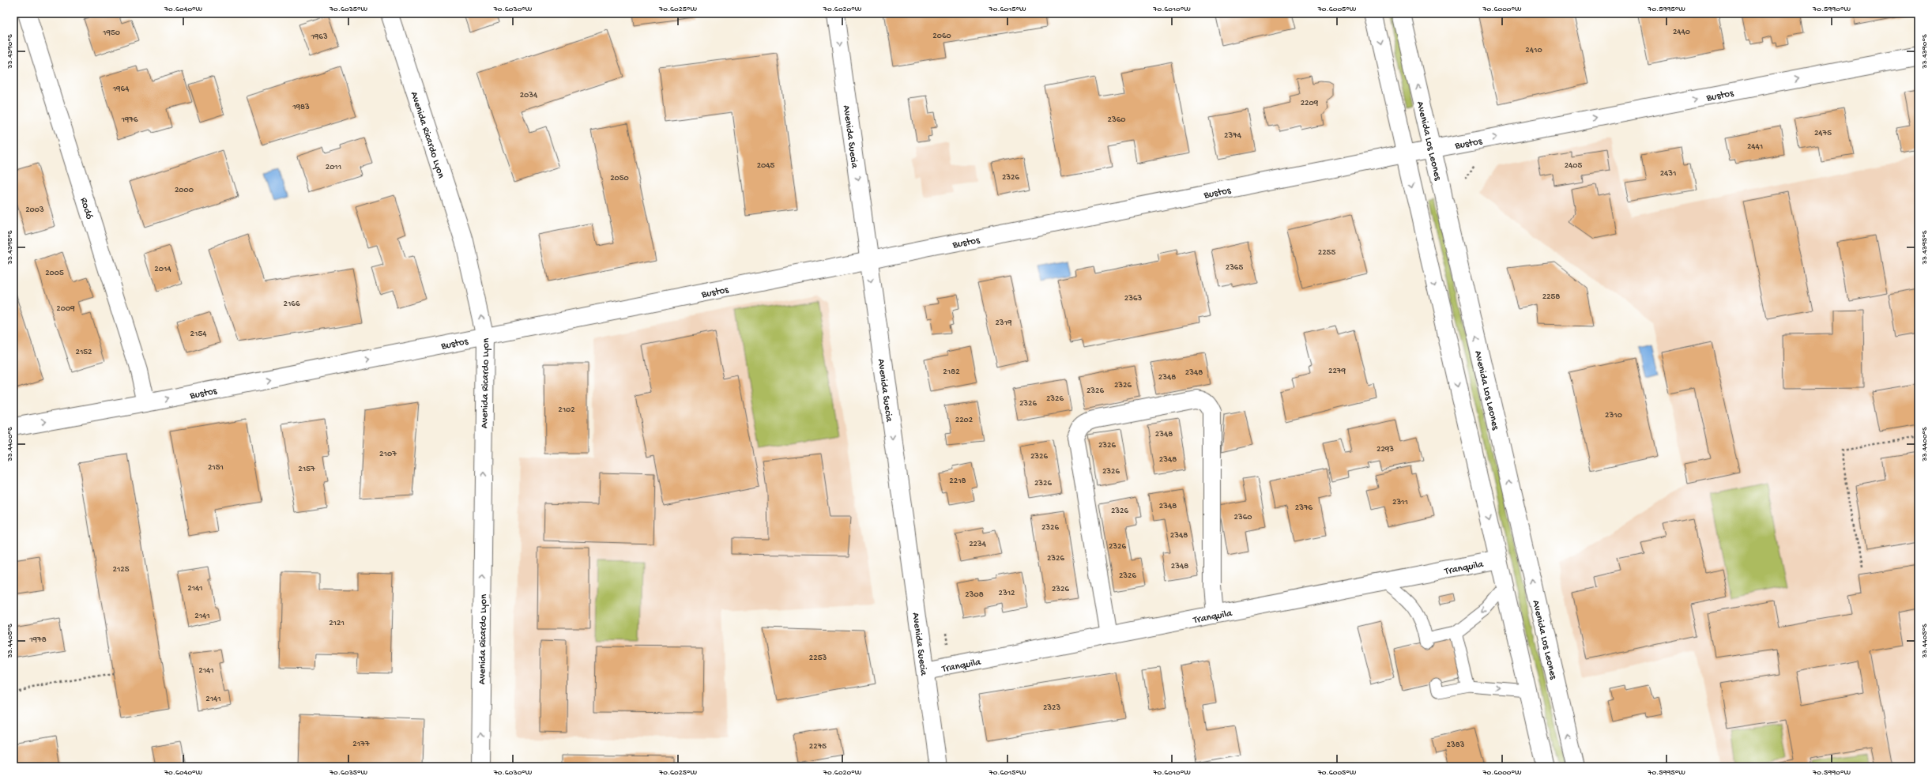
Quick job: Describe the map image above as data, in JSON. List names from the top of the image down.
{
  "streets": {
    "street": [
      "Bustos",
      "Avenida Ricardo Lyon",
      "Avenida Suecia",
      "Avenida Los Leones",
      "Rodó",
      "Tranquila"
    ]
  },
  "crossings": [
    ["Bustos", "Avenida Ricardo Lyon"],
    ["Bustos", "Avenida Suecia"],
    ["Bustos", "Avenida Los Leones"],
    ["Bustos", "Rodó"],
    ["Avenida Suecia", "Tranquila"]
  ],
  "one_way": ["Bustos", "Avenida Ricardo Lyon", "Avenida Suecia"],
  "house_numbers": [
    "2440",
    "1950",
    "2060",
    "1963",
    "2410",
    "1964",
    "2034",
    "2209",
    "1983",
    "1976",
    "2360",
    "2475",
    "2374",
    "2441",
    "2045",
    "2405",
    "2011",
    "2431",
    "2326",
    "2050",
    "2000",
    "2003",
    "2255",
    "2365",
    "2014",
    "2005",
    "2258",
    "2363",
    "2166",
    "2009",
    "2319",
    "2154",
    "2152",
    "2279",
    "2182",
    "2348",
    "2348",
    "2326",
    "2326",
    "2326",
    "2326",
    "2102",
    "2310",
    "2202",
    "2348",
    "2326",
    "2293",
    "2107",
    "2326",
    "2348",
    "2151",
    "2157",
    "2326",
    "2218",
    "2326",
    "2311",
    "2348",
    "2376",
    "2326",
    "2360",
    "2326",
    "2348",
    "2234",
    "2326",
    "2326",
    "2348",
    "2125",
    "2326",
    "2141",
    "2326",
    "2312",
    "2308",
    "2141",
    "2121",
    "1978",
    "2253",
    "2141",
    "2141",
    "2323",
    "2177",
    "2383",
    "2275"
  ],
  "coordinates": [
    "70.6040°W",
    "70.6035°W",
    "70.6030°W",
    "70.6025°W",
    "70.6020°W",
    "70.6015°W",
    "70.6010°W",
    "70.6005°W",
    "70.6000°W",
    "70.5995°W",
    "70.5990°W",
    "33.4390°S",
    "33.4395°S",
    "33.4400°S",
    "33.4405°S"
  ]
}
